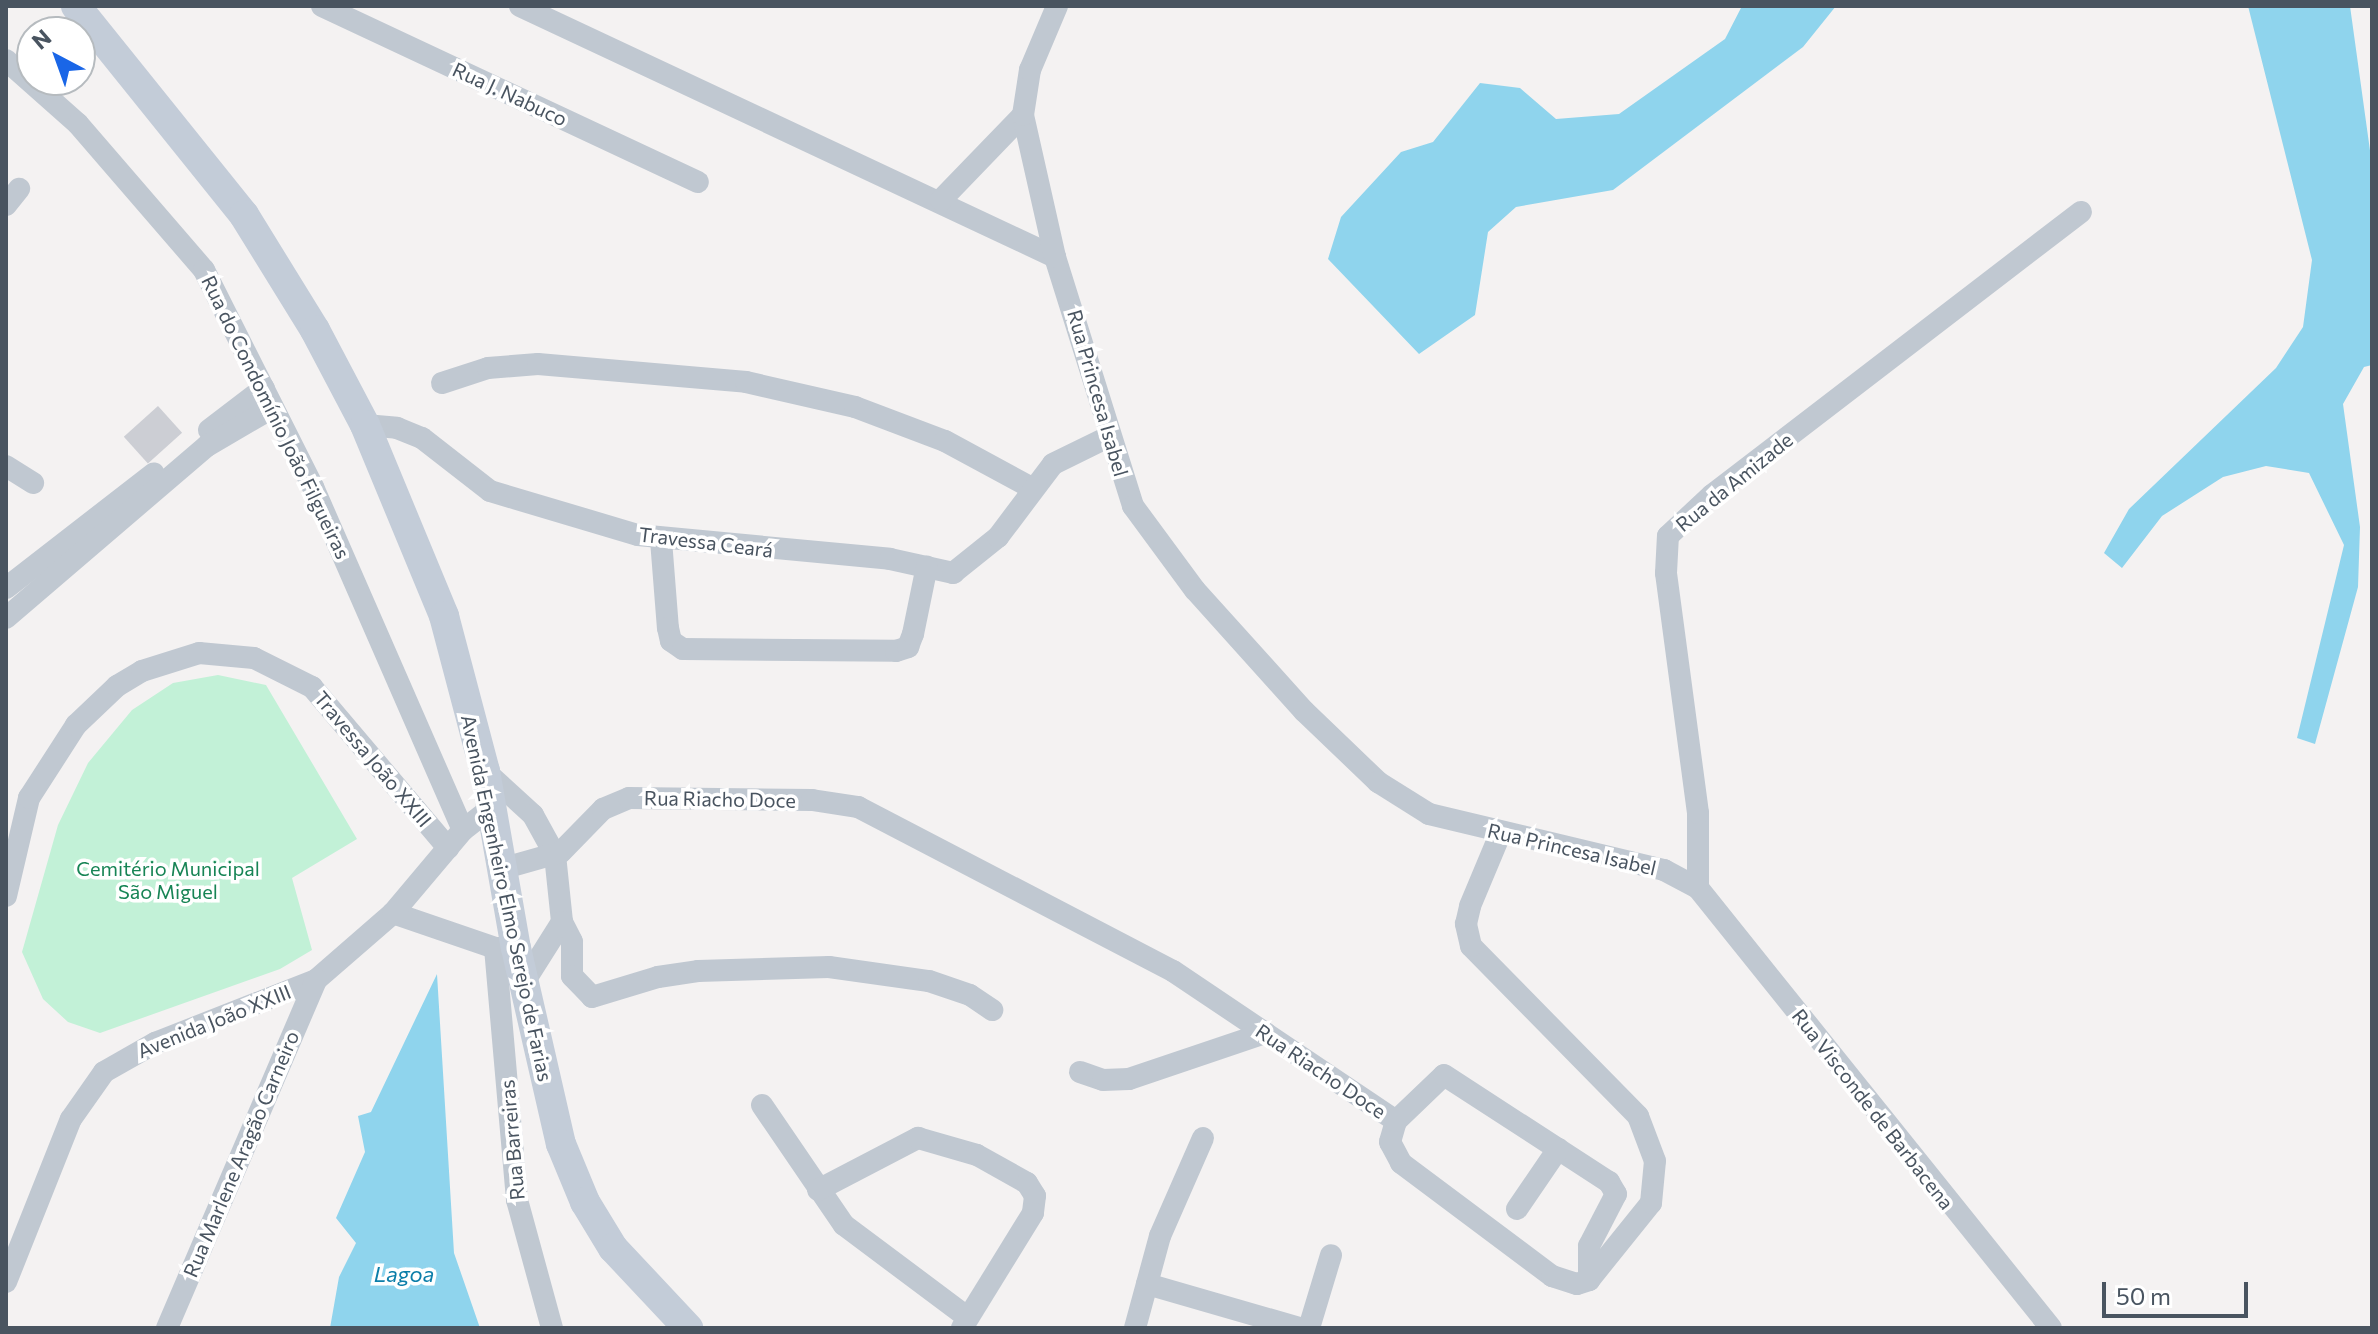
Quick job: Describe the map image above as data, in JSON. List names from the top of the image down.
{
  "streets": {
    "main road": ["Avenida Engenheiro Elmo Serejo de Farias"],
    "street": [
      "Rua J. Nabuco",
      "Rua Princesa Isabel",
      "Rua do Condomínio João Filgueiras",
      "Rua da Amizade",
      "Travessa Ceará",
      "Travessa João XXIII",
      "Rua Riacho Doce",
      "Avenida João XXIII",
      "Rua Visconde de Barbacena",
      "Rua Barreiras",
      "Rua Marlene Aragão Carneiro"
    ]
  },
  "crossings": [
    ["Rua Princesa Isabel", "Rua da Amizade"],
    ["Rua Princesa Isabel", "Travessa Ceará"],
    ["Rua Princesa Isabel", "Rua Visconde de Barbacena"],
    ["Rua do Condomínio João Filgueiras", "Avenida João XXIII"],
    ["Rua da Amizade", "Rua Visconde de Barbacena"],
    ["Travessa Ceará", "Avenida Engenheiro Elmo Serejo de Farias"],
    ["Travessa João XXIII", "Avenida João XXIII"],
    ["Rua Riacho Doce", "Avenida Engenheiro Elmo Serejo de Farias"],
    ["Avenida Engenheiro Elmo Serejo de Farias", "Avenida João XXIII"],
    ["Avenida Engenheiro Elmo Serejo de Farias", "Rua Barreiras"],
    ["Avenida João XXIII", "Rua Marlene Aragão Carneiro"]
  ],
  "water": ["Lagoa"],
  "parks": ["Cemitério Municipal São Miguel"],
  "scale_bar": "50 m",
  "north": "top left"
}
